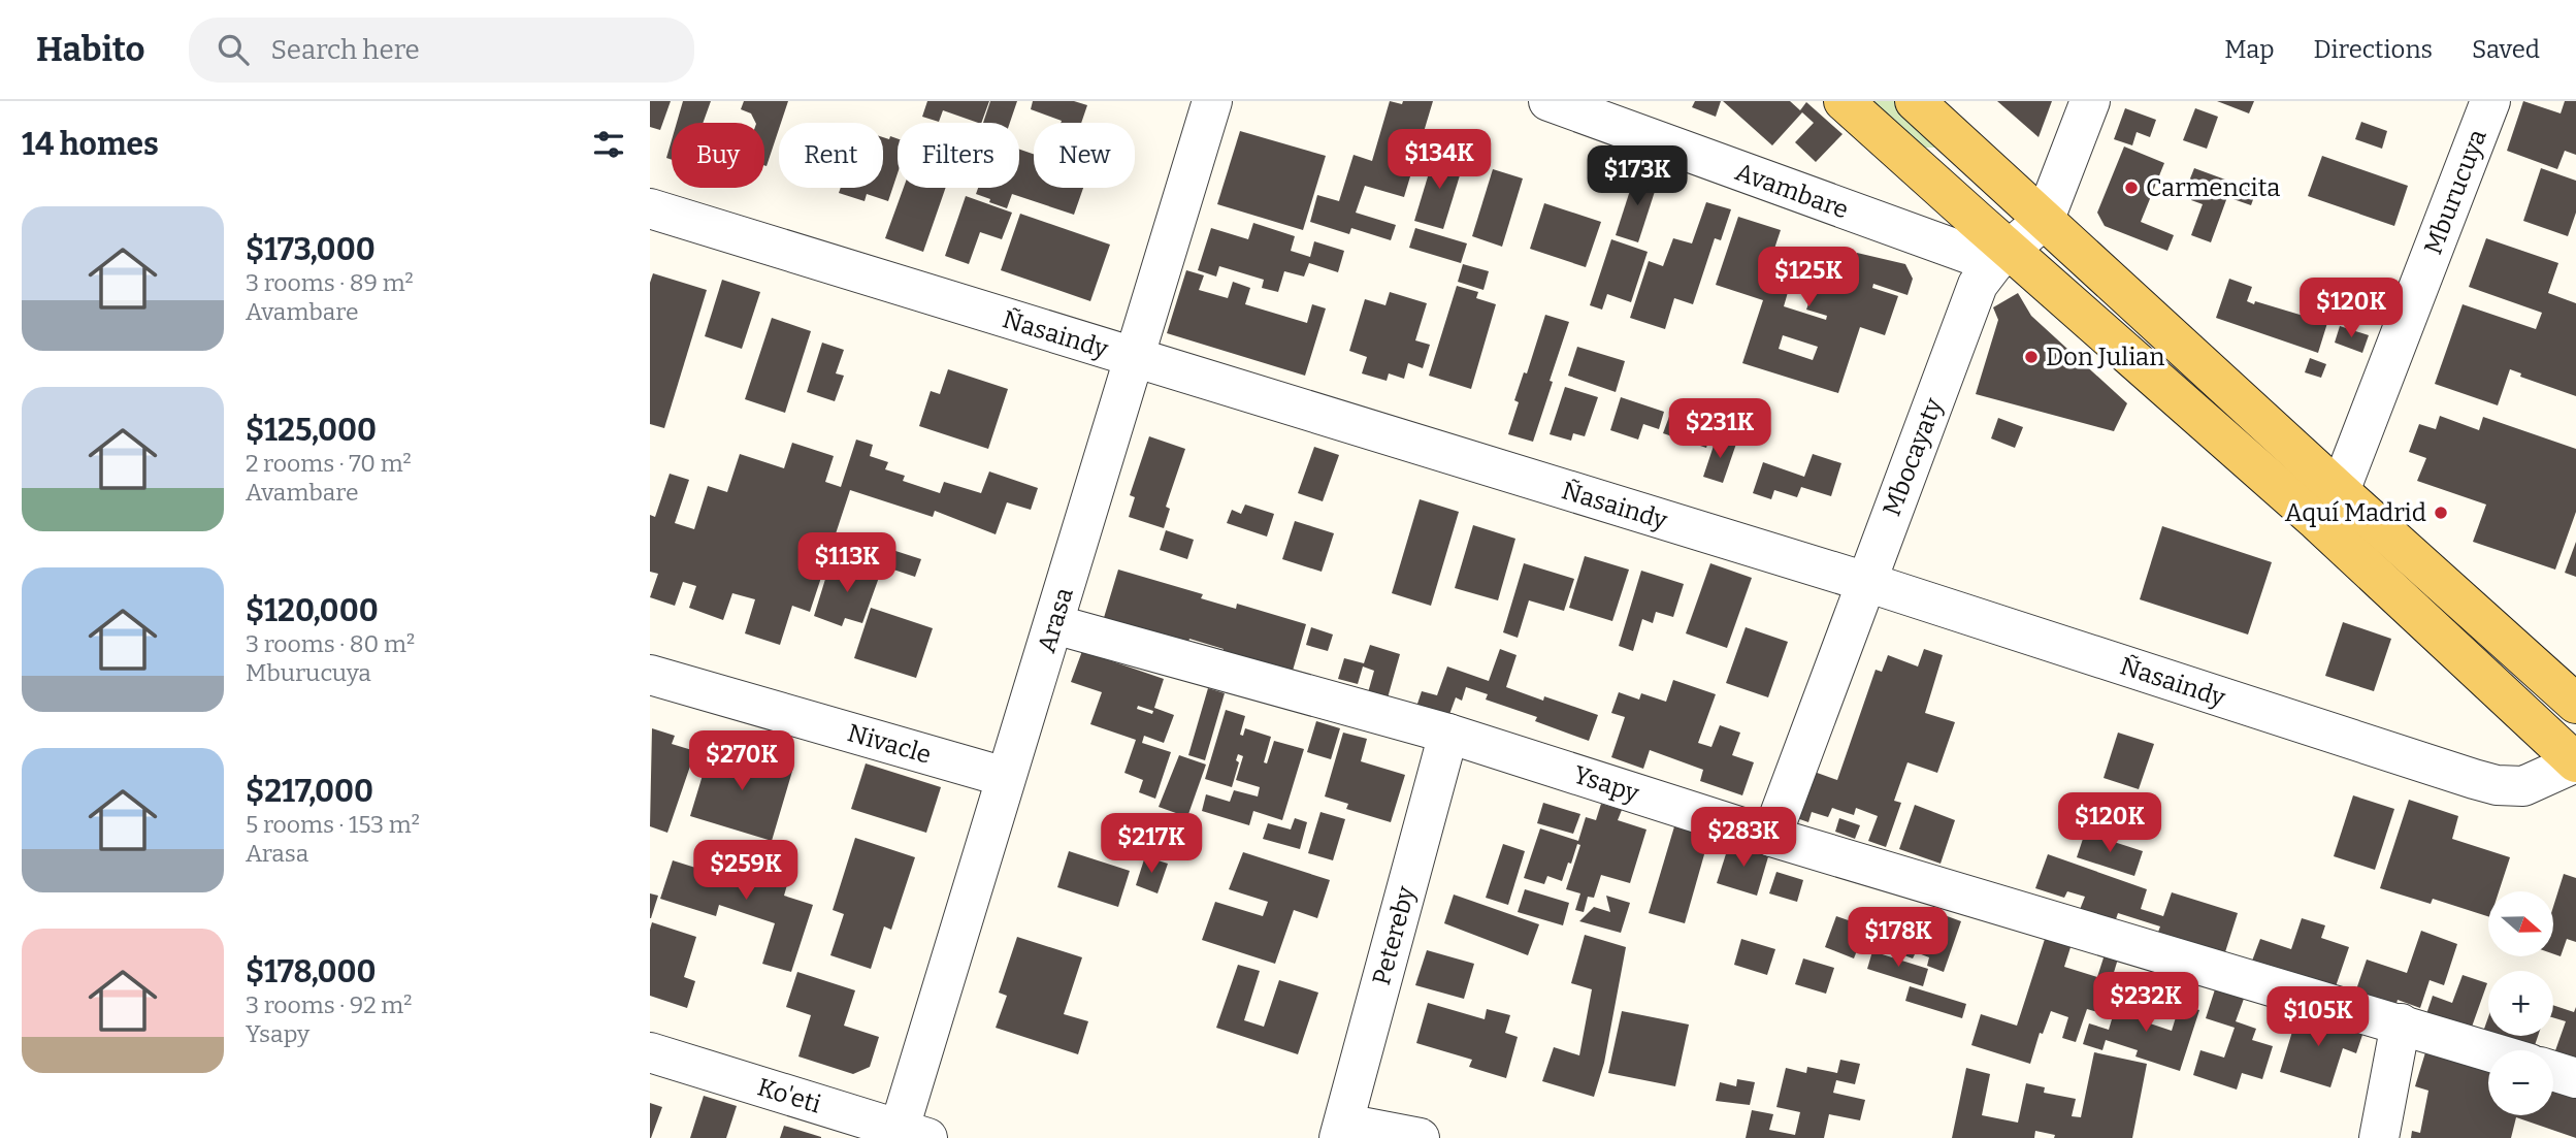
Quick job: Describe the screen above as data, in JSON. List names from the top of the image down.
{
  "streets": {
    "street": [
      "Avambare",
      "Mburucuya",
      "Ñasaindy",
      "Mbocayaty",
      "Arasa",
      "Nivacle",
      "Ysapy",
      "Petereby",
      "Ko'eti"
    ]
  },
  "crossings": [
    ["Avambare", "Mbocayaty"],
    ["Ñasaindy", "Mbocayaty"],
    ["Ñasaindy", "Arasa"],
    ["Mbocayaty", "Ysapy"],
    ["Arasa", "Nivacle"],
    ["Arasa", "Ysapy"],
    ["Arasa", "Ko'eti"],
    ["Ysapy", "Petereby"]
  ],
  "places": ["Carmencita", "Don Julian", "Aquí Madrid"],
  "north": "right",
  "page": {
    "header": "Habito",
    "search": "Search here",
    "nav": ["Map", "Directions", "Saved"],
    "heading": "14 homes",
    "chip": [
      "Buy",
      "Rent",
      "Filters",
      "New"
    ],
    "price": [
      "$134K",
      "$173K",
      "$125K",
      "$120K",
      "$231K",
      "$113K",
      "$270K",
      "$120K",
      "$283K",
      "$217K",
      "$259K",
      "$178K",
      "$232K",
      "$105K"
    ],
    "list": [
      {
        "name": "$173,000",
        "note": "3 rooms · 89 m² · Avambare"
      },
      {
        "name": "$125,000",
        "note": "2 rooms · 70 m² · Avambare"
      },
      {
        "name": "$120,000",
        "note": "3 rooms · 80 m² · Mburucuya"
      },
      {
        "name": "$217,000",
        "note": "5 rooms · 153 m² · Arasa"
      },
      {
        "name": "$178,000",
        "note": "3 rooms · 92 m² · Ysapy"
      }
    ],
    "map_buttons": ["+", "−"]
  }
}
